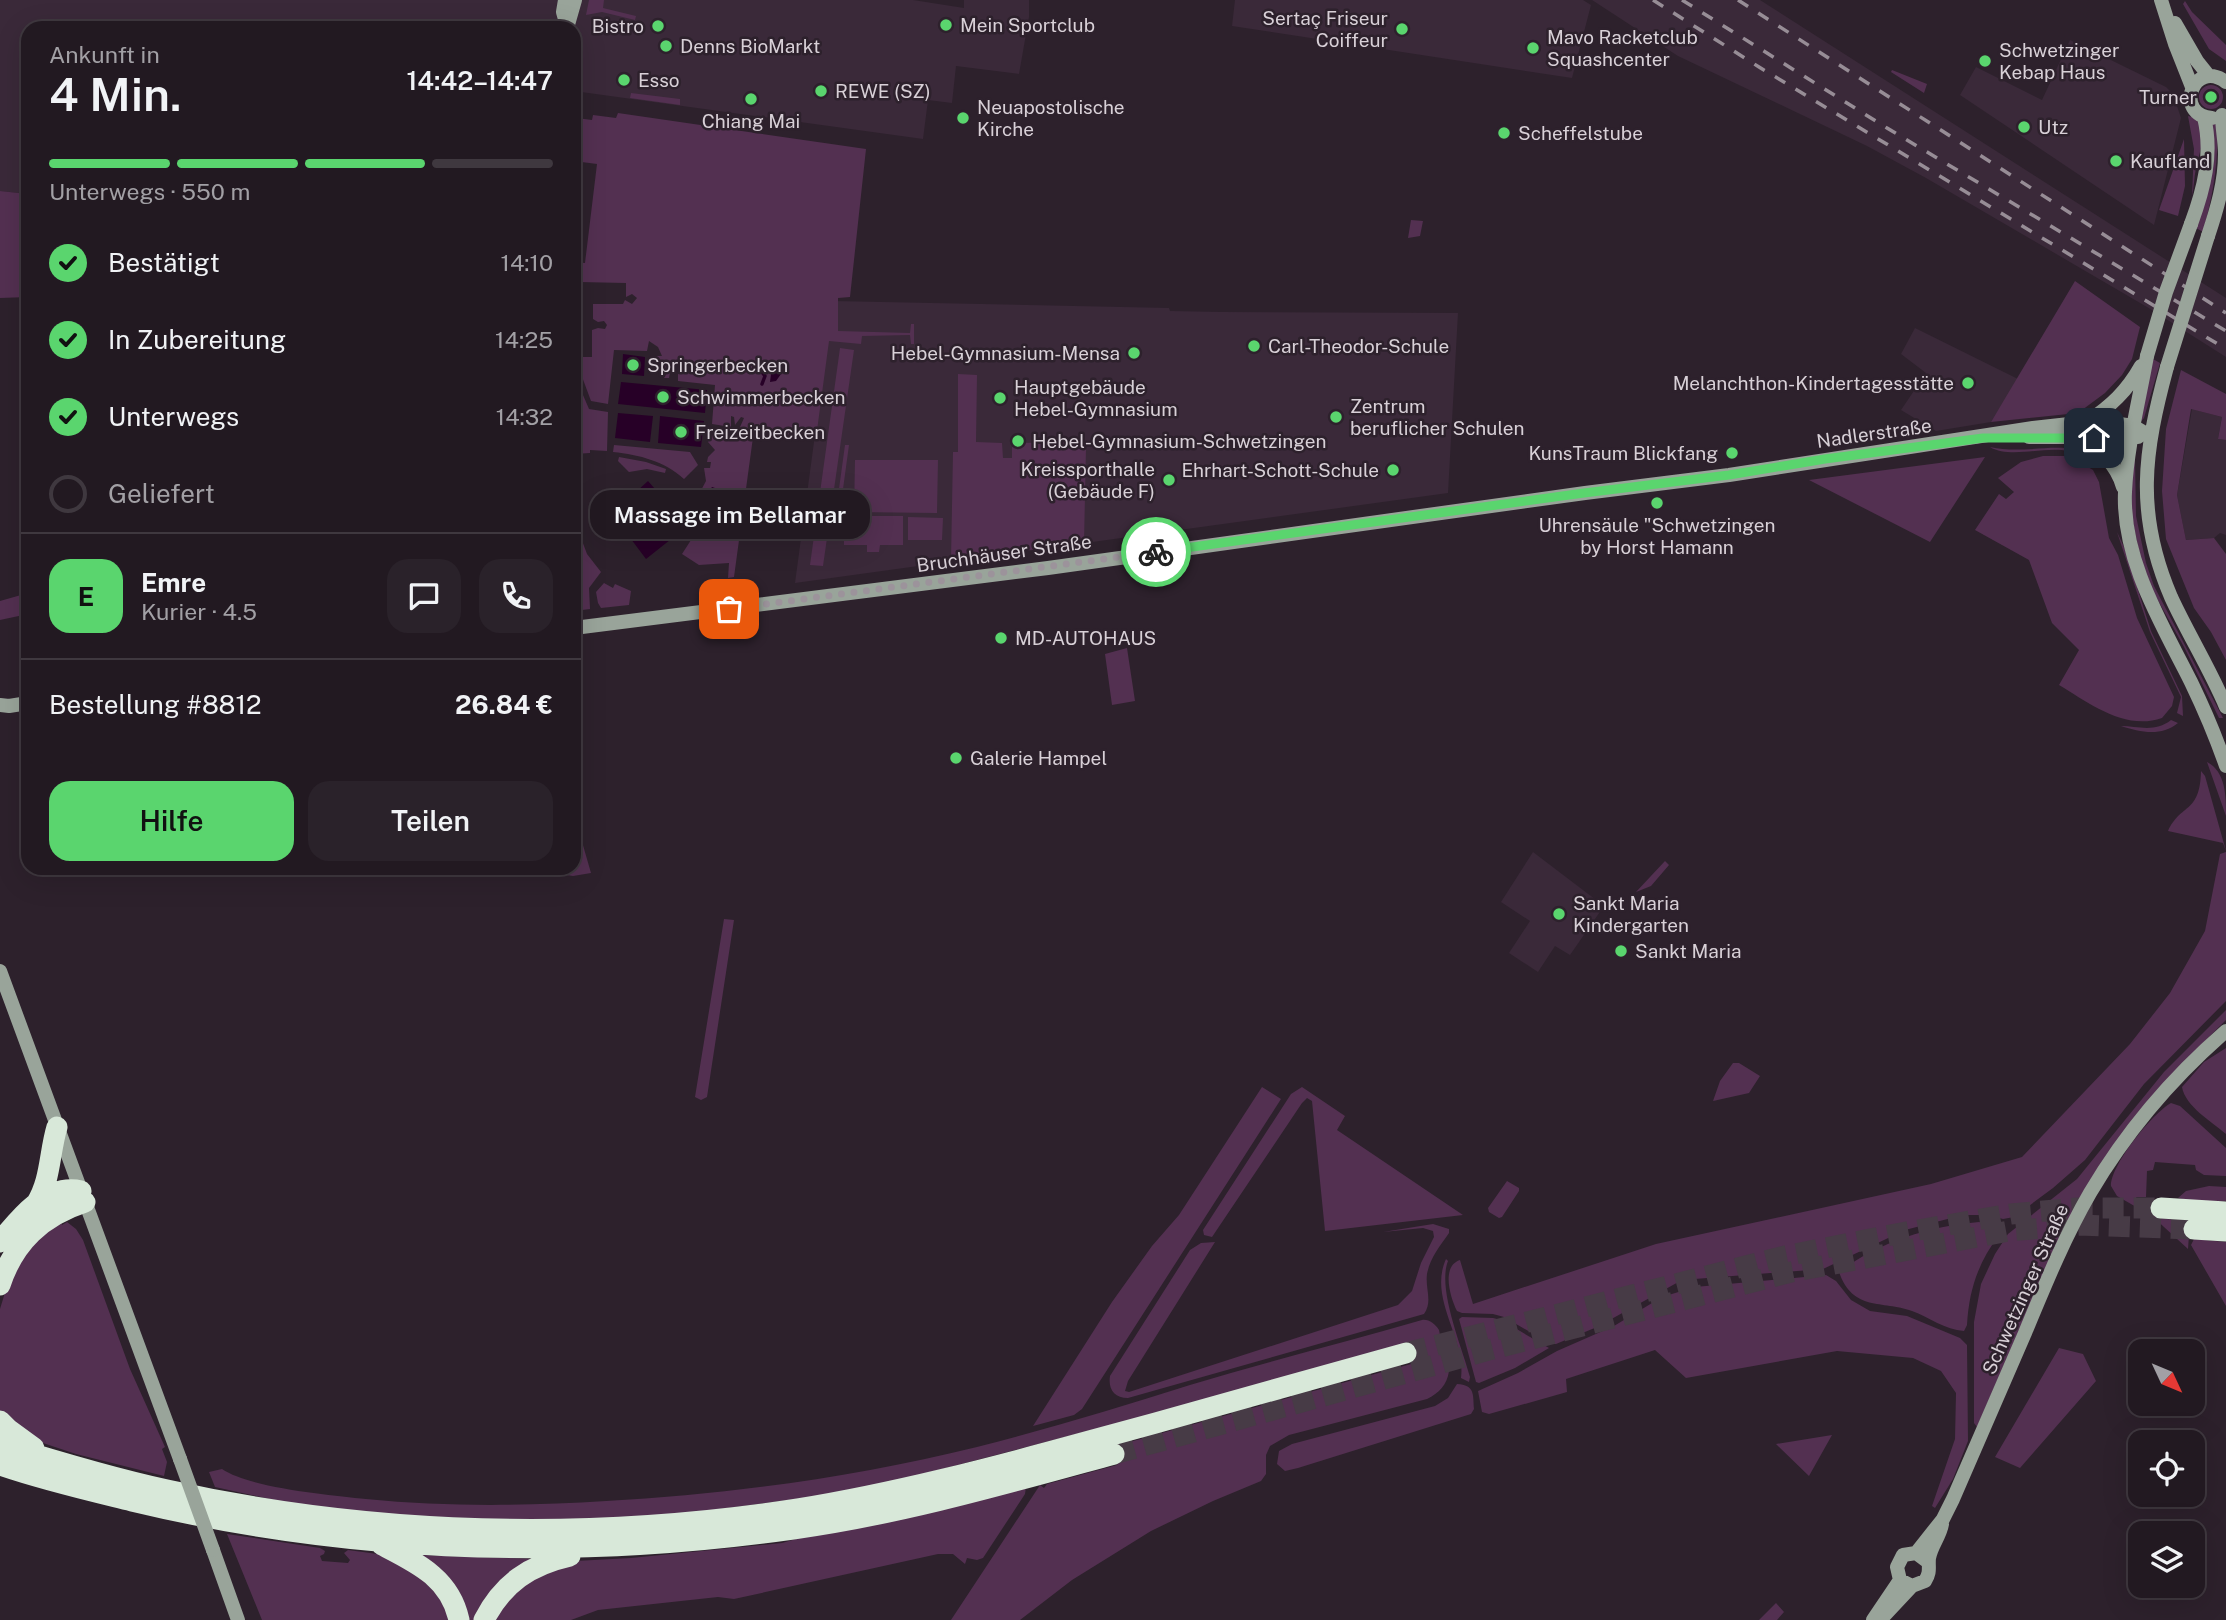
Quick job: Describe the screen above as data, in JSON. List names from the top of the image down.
{
  "streets": {
    "street": ["Nadlerstraße", "Bruchhäuser Straße", "Schwetzinger Straße"]
  },
  "crossings": [
    ["Nadlerstraße", "Bruchhäuser Straße"]
  ],
  "places": [
    "Mein Sportclub",
    "Bistro",
    "Sertaç Friseur Coiffeur",
    "Denns BioMarkt",
    "Mavo Racketclub Squashcenter",
    "Schwetzinger Kebap Haus",
    "Esso",
    "REWE (SZ)",
    "Turner",
    "Chiang Mai",
    "Neuapostolische Kirche",
    "Utz",
    "Scheffelstube",
    "Kaufland",
    "Carl-Theodor-Schule",
    "Hebel-Gymnasium-Mensa",
    "Springerbecken",
    "Melanchthon-Kindertagesstätte",
    "Schwimmerbecken",
    "Hauptgebäude Hebel-Gymnasium",
    "Zentrum beruflicher Schulen",
    "Freizeitbecken",
    "Hebel-Gymnasium-Schwetzingen",
    "KunsTraum Blickfang",
    "Ehrhart-Schott-Schule",
    "Kreissporthalle (Gebäude F)",
    "Uhrensäule \"Schwetzingen by Horst Hamann",
    "Massage im Bellamar",
    "MD-AUTOHAUS",
    "Galerie Hampel",
    "Sankt Maria Kindergarten",
    "Sankt Maria"
  ],
  "north": "bottom right",
  "page": {
    "heading": ["4 Min.", "Ankunft in", "14:42–14:47"],
    "panel": [
      "Emre",
      "Kurier · 4.5",
      "Bestellung #8812",
      "26.84 €"
    ],
    "bar": "Unterwegs · 550 m",
    "list": [
      ["Bestätigt", "14:10"],
      ["In Zubereitung", "14:25"],
      ["Unterwegs", "14:32"],
      "Geliefert"
    ],
    "bubble": "Massage im Bellamar",
    "round": "E",
    "buttons": ["Hilfe", "Teilen"]
  }
}
